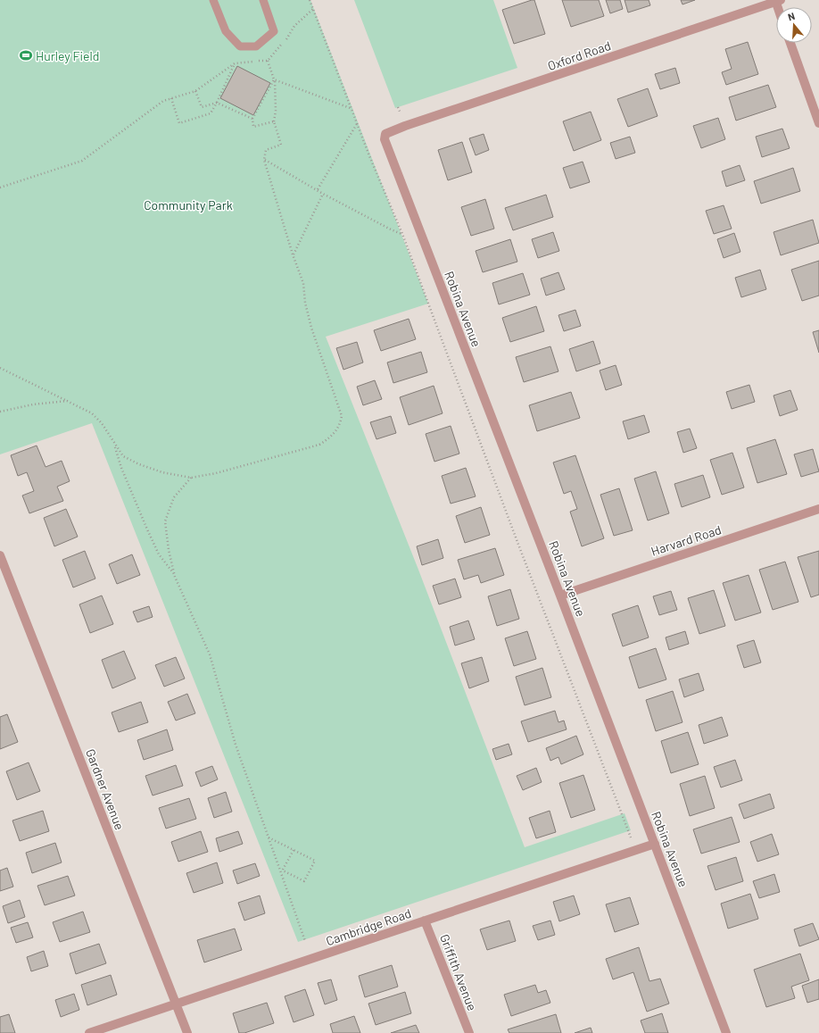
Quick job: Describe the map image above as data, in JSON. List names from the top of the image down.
{
  "streets": {
    "street": [
      "Oxford Road",
      "Robina Avenue",
      "Harvard Road",
      "Gardner Avenue",
      "Cambridge Road",
      "Griffith Avenue"
    ]
  },
  "crossings": [
    ["Oxford Road", "Robina Avenue"],
    ["Robina Avenue", "Harvard Road"],
    ["Robina Avenue", "Cambridge Road"],
    ["Gardner Avenue", "Cambridge Road"],
    ["Cambridge Road", "Griffith Avenue"]
  ],
  "parks": ["Community Park"],
  "places": {
    "sports": ["Hurley Field"]
  },
  "north": "top"
}
